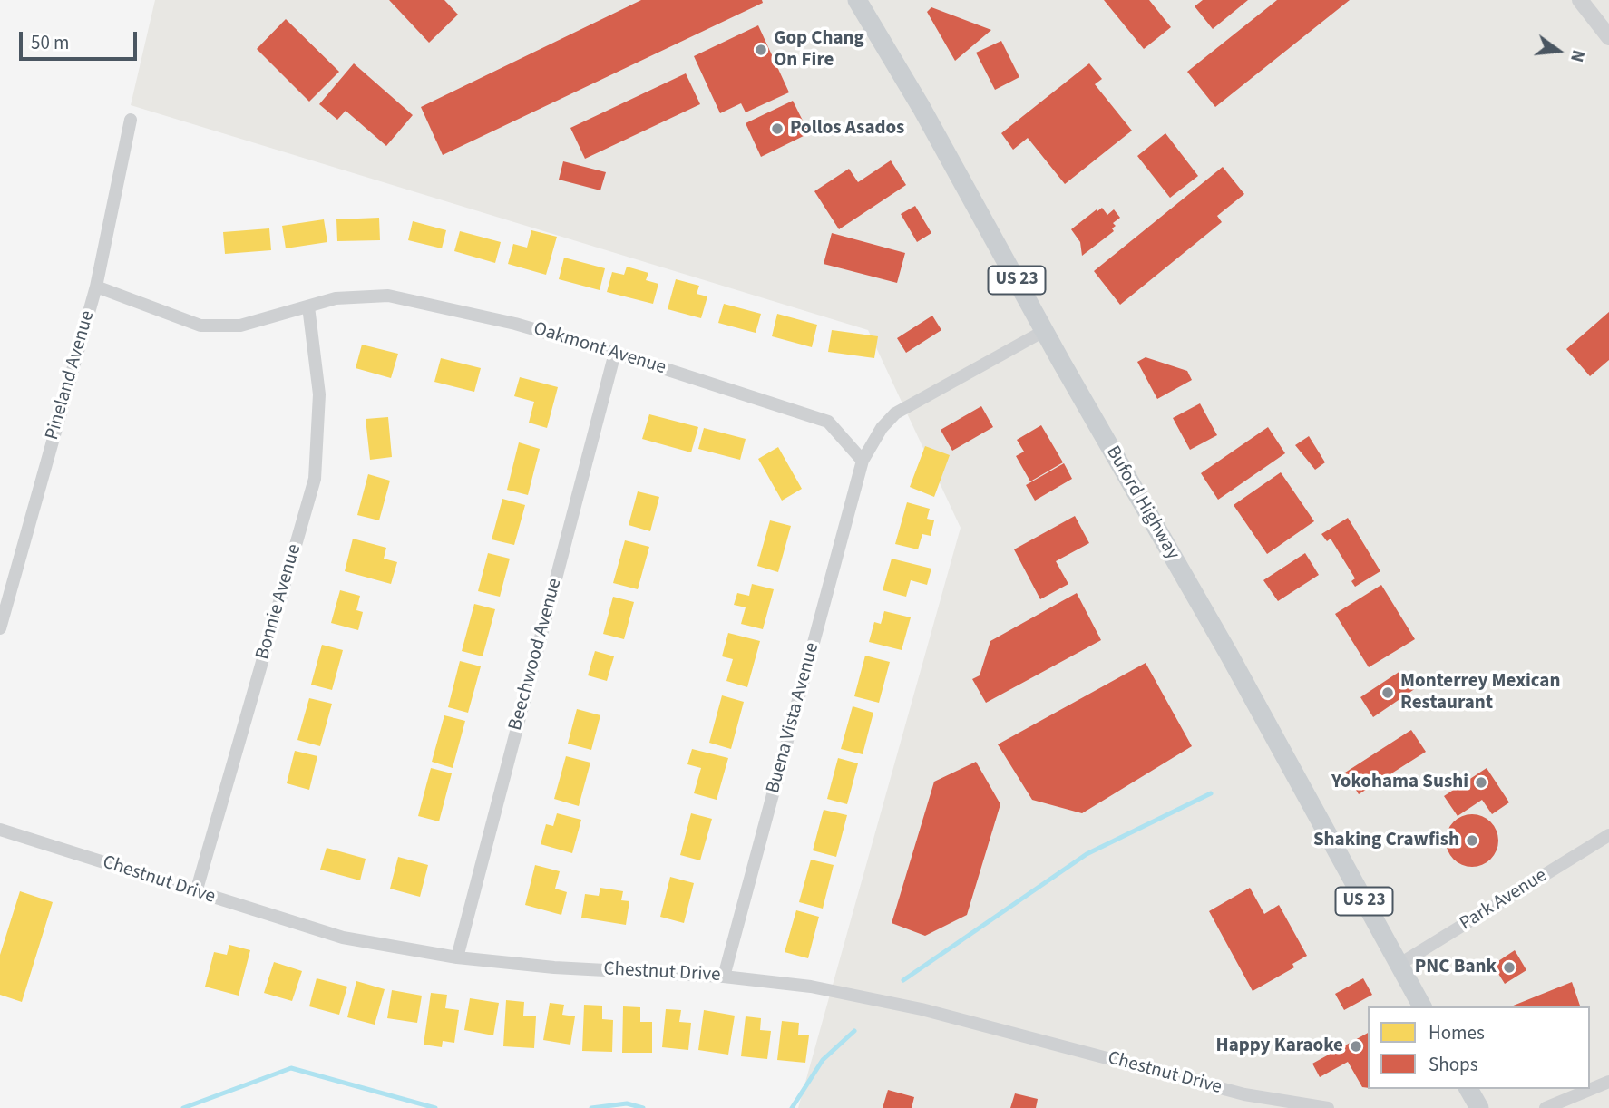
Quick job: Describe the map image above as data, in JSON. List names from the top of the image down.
{
  "streets": {
    "main road": ["US 23", "Buford Highway"],
    "street": [
      "Oakmont Avenue",
      "Pineland Avenue",
      "Bonnie Avenue",
      "Beechwood Avenue",
      "Buena Vista Avenue",
      "Chestnut Drive",
      "Park Avenue"
    ]
  },
  "crossings": [
    ["Oakmont Avenue", "Pineland Avenue"],
    ["Oakmont Avenue", "Bonnie Avenue"],
    ["Oakmont Avenue", "Beechwood Avenue"],
    ["Oakmont Avenue", "Buena Vista Avenue"],
    ["Buford Highway", "Park Avenue"],
    ["Bonnie Avenue", "Chestnut Drive"],
    ["Beechwood Avenue", "Chestnut Drive"],
    ["Buena Vista Avenue", "Chestnut Drive"]
  ],
  "places": [
    "Gop Chang On Fire",
    "Pollos Asados",
    "Monterrey Mexican Restaurant",
    "Yokohama Sushi",
    "Shaking Crawfish",
    "PNC Bank",
    "Happy Karaoke"
  ],
  "legend": ["Homes", "Shops"],
  "scale_bar": "50 m",
  "north": "right"
}
